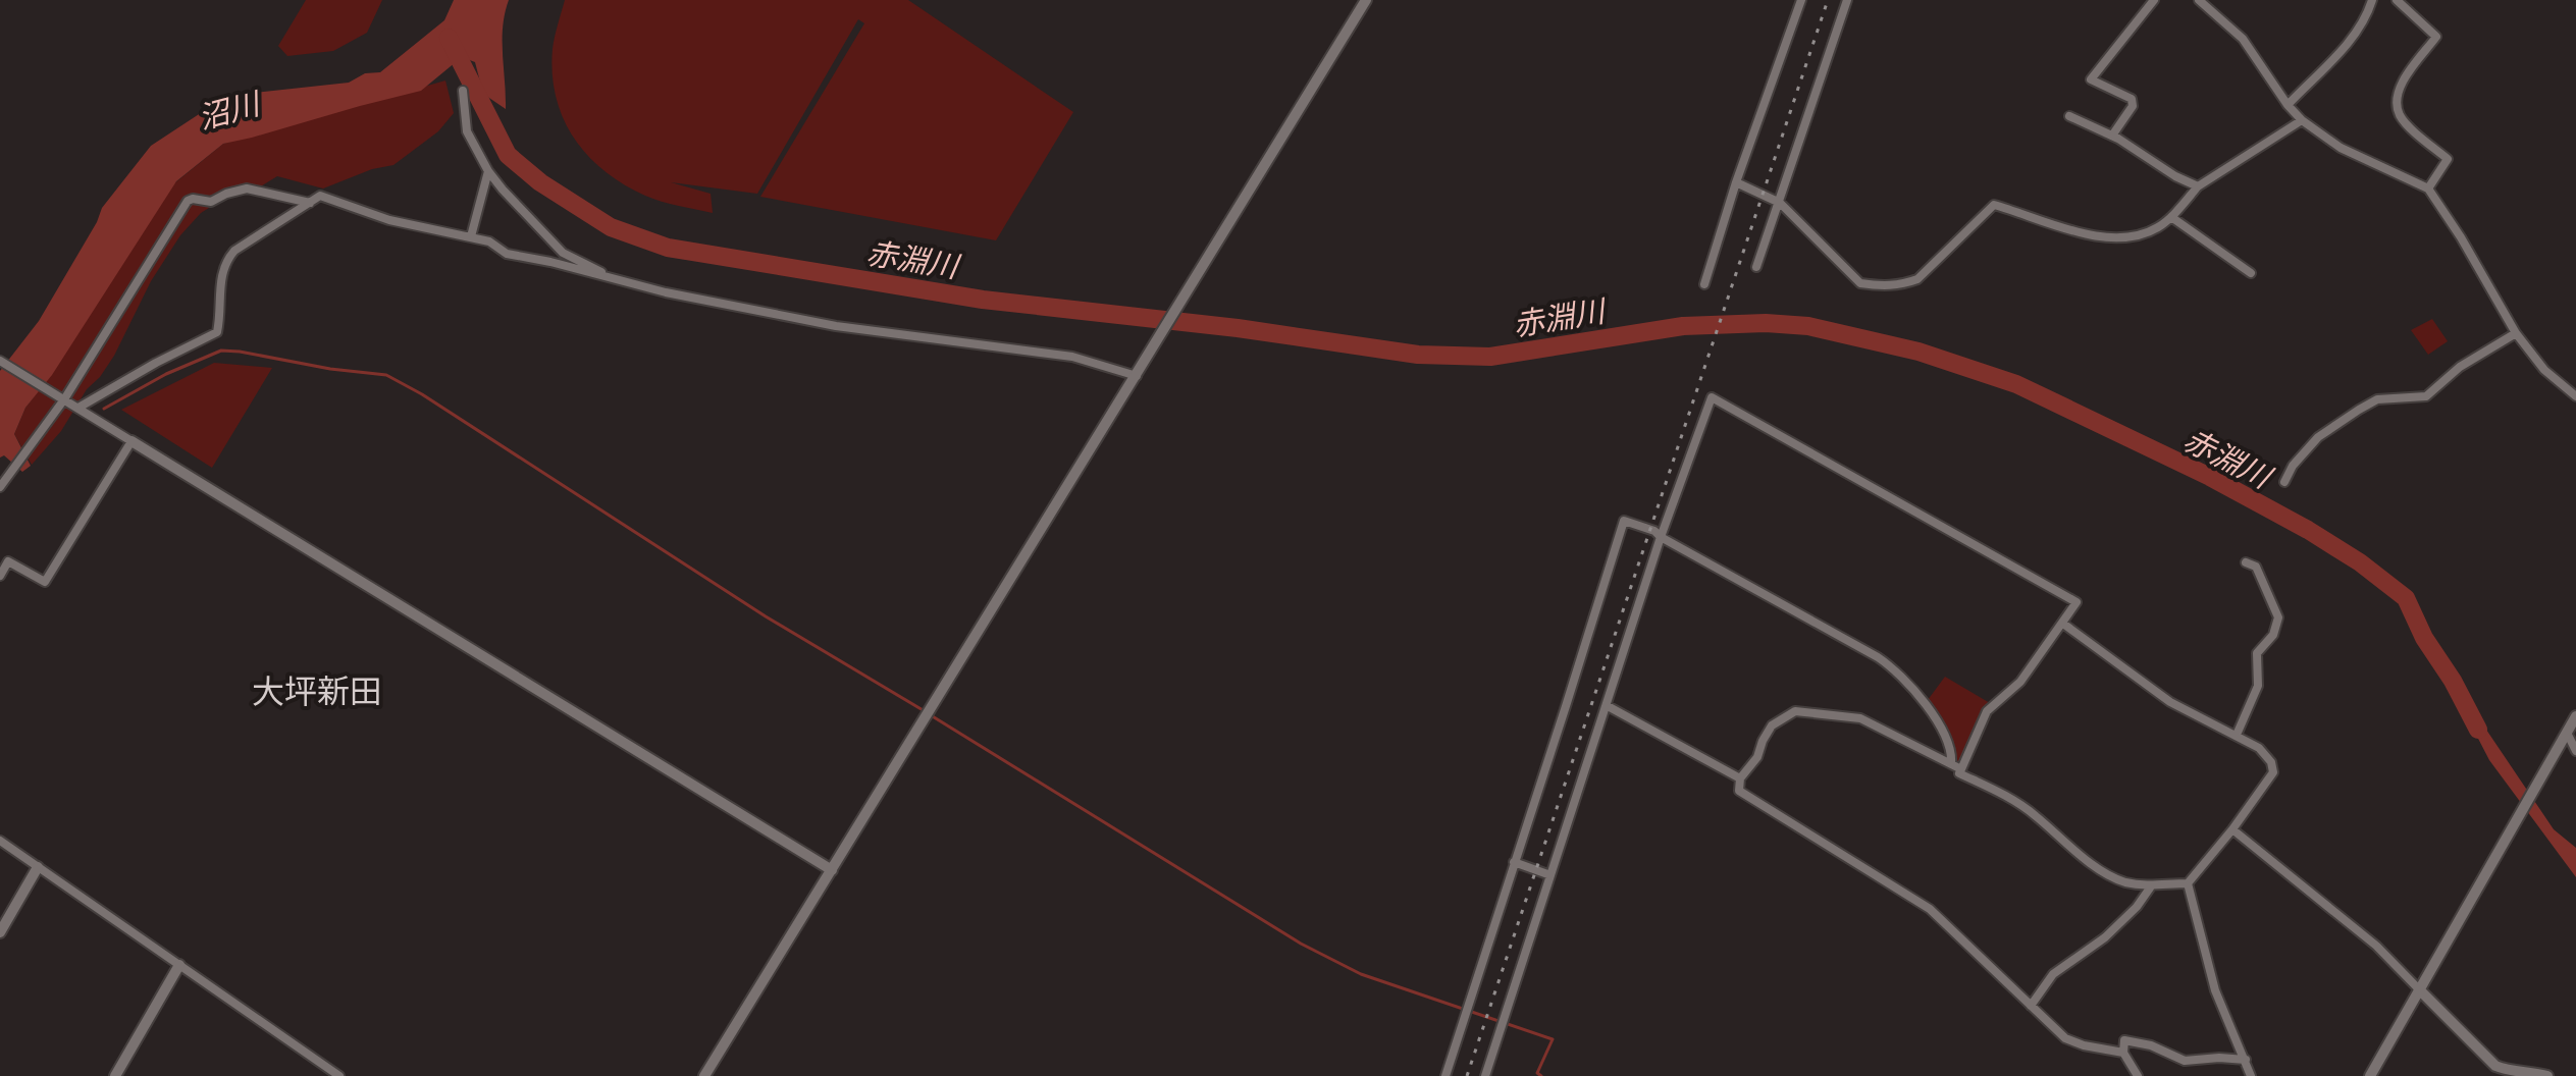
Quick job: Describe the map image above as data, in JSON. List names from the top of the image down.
{
  "districts": ["大坪新田"],
  "water": ["沼川", "赤淵川"]
}
